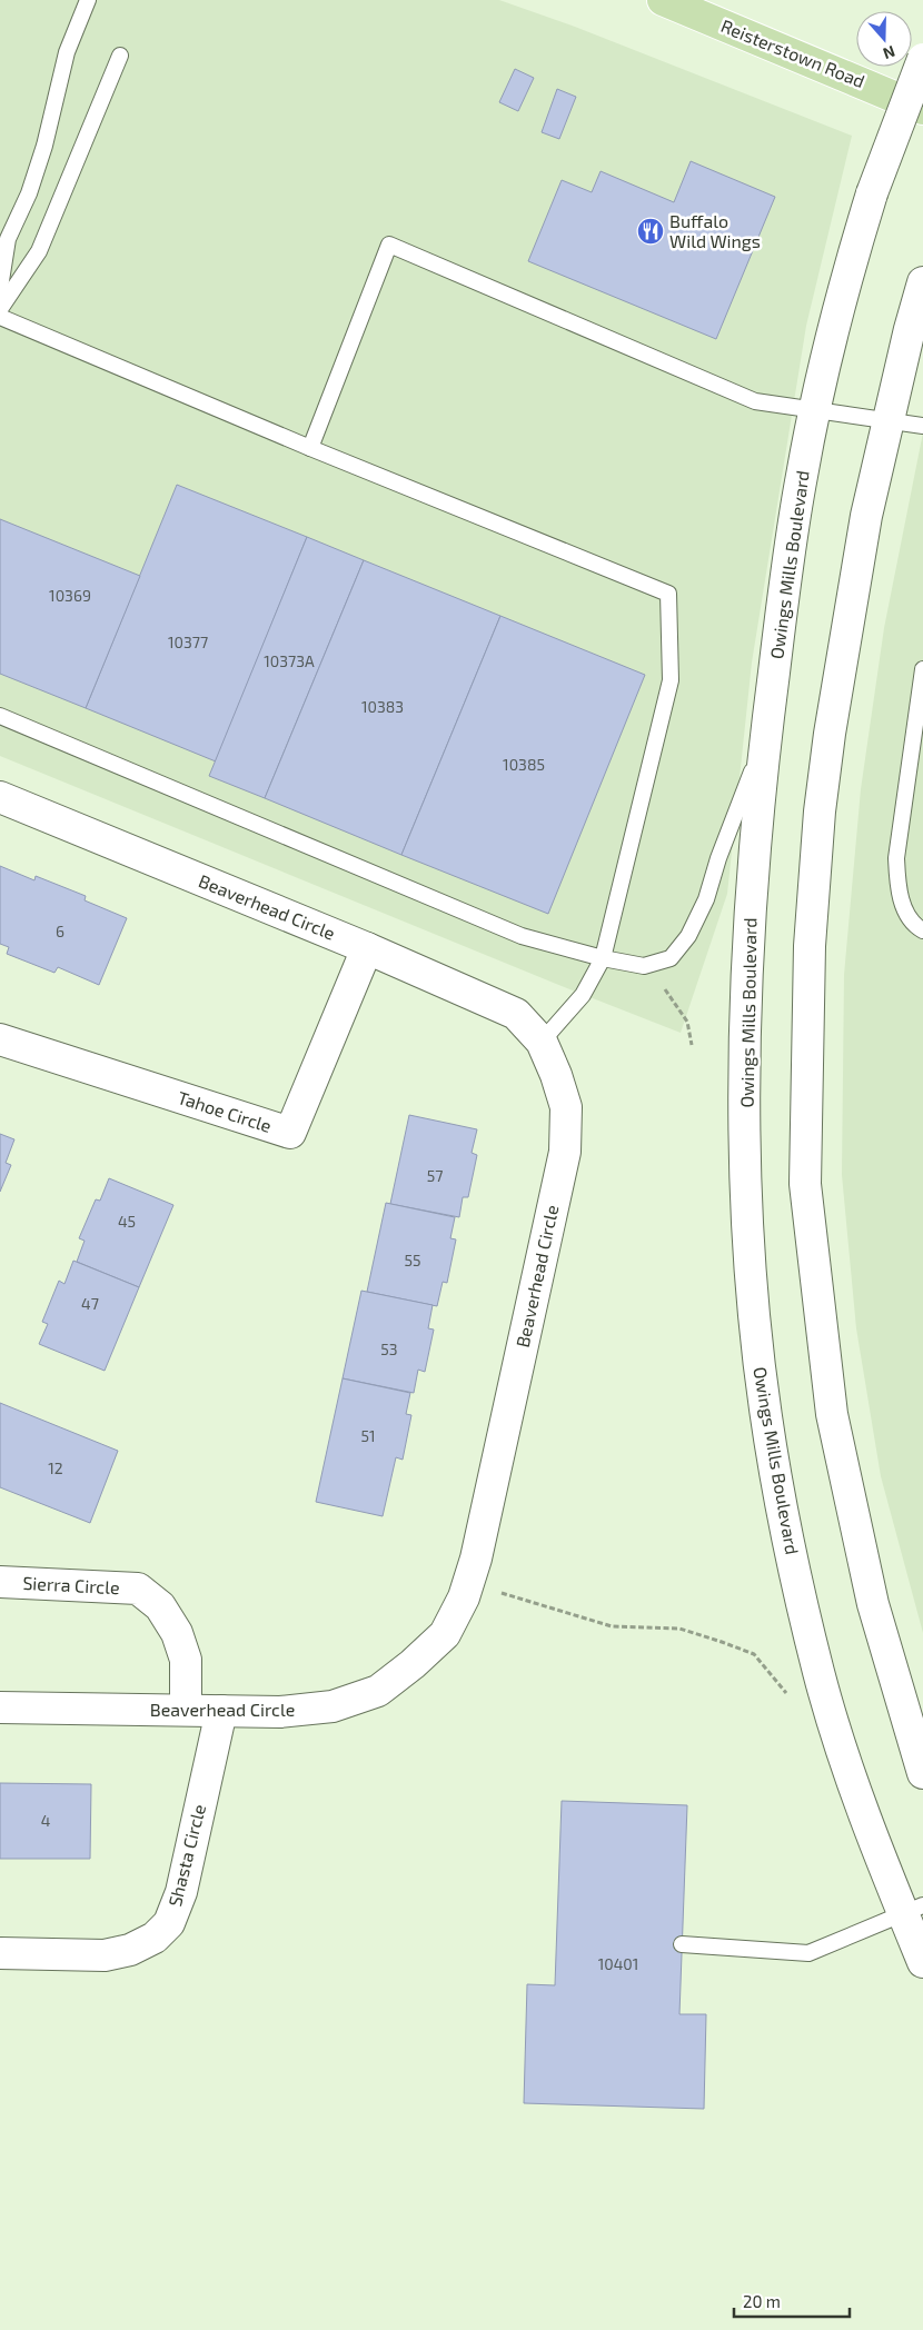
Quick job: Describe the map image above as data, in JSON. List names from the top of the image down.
{
  "streets": {
    "main road": [
      "Reisterstown Road",
      "Owings Mills Boulevard",
      "Beaverhead Circle",
      "Tahoe Circle",
      "Sierra Circle",
      "Shasta Circle"
    ]
  },
  "crossings": [
    ["Beaverhead Circle", "Tahoe Circle"],
    ["Beaverhead Circle", "Sierra Circle"],
    ["Beaverhead Circle", "Shasta Circle"]
  ],
  "places": {
    "restaurant": ["Buffalo Wild Wings"]
  },
  "house_numbers": [
    "10369",
    "10377",
    "10373A",
    "10383",
    "10385",
    "6",
    "57",
    "45",
    "55",
    "47",
    "53",
    "51",
    "12",
    "4",
    "10401"
  ],
  "scale_bar": "20 m",
  "north": "bottom"
}
